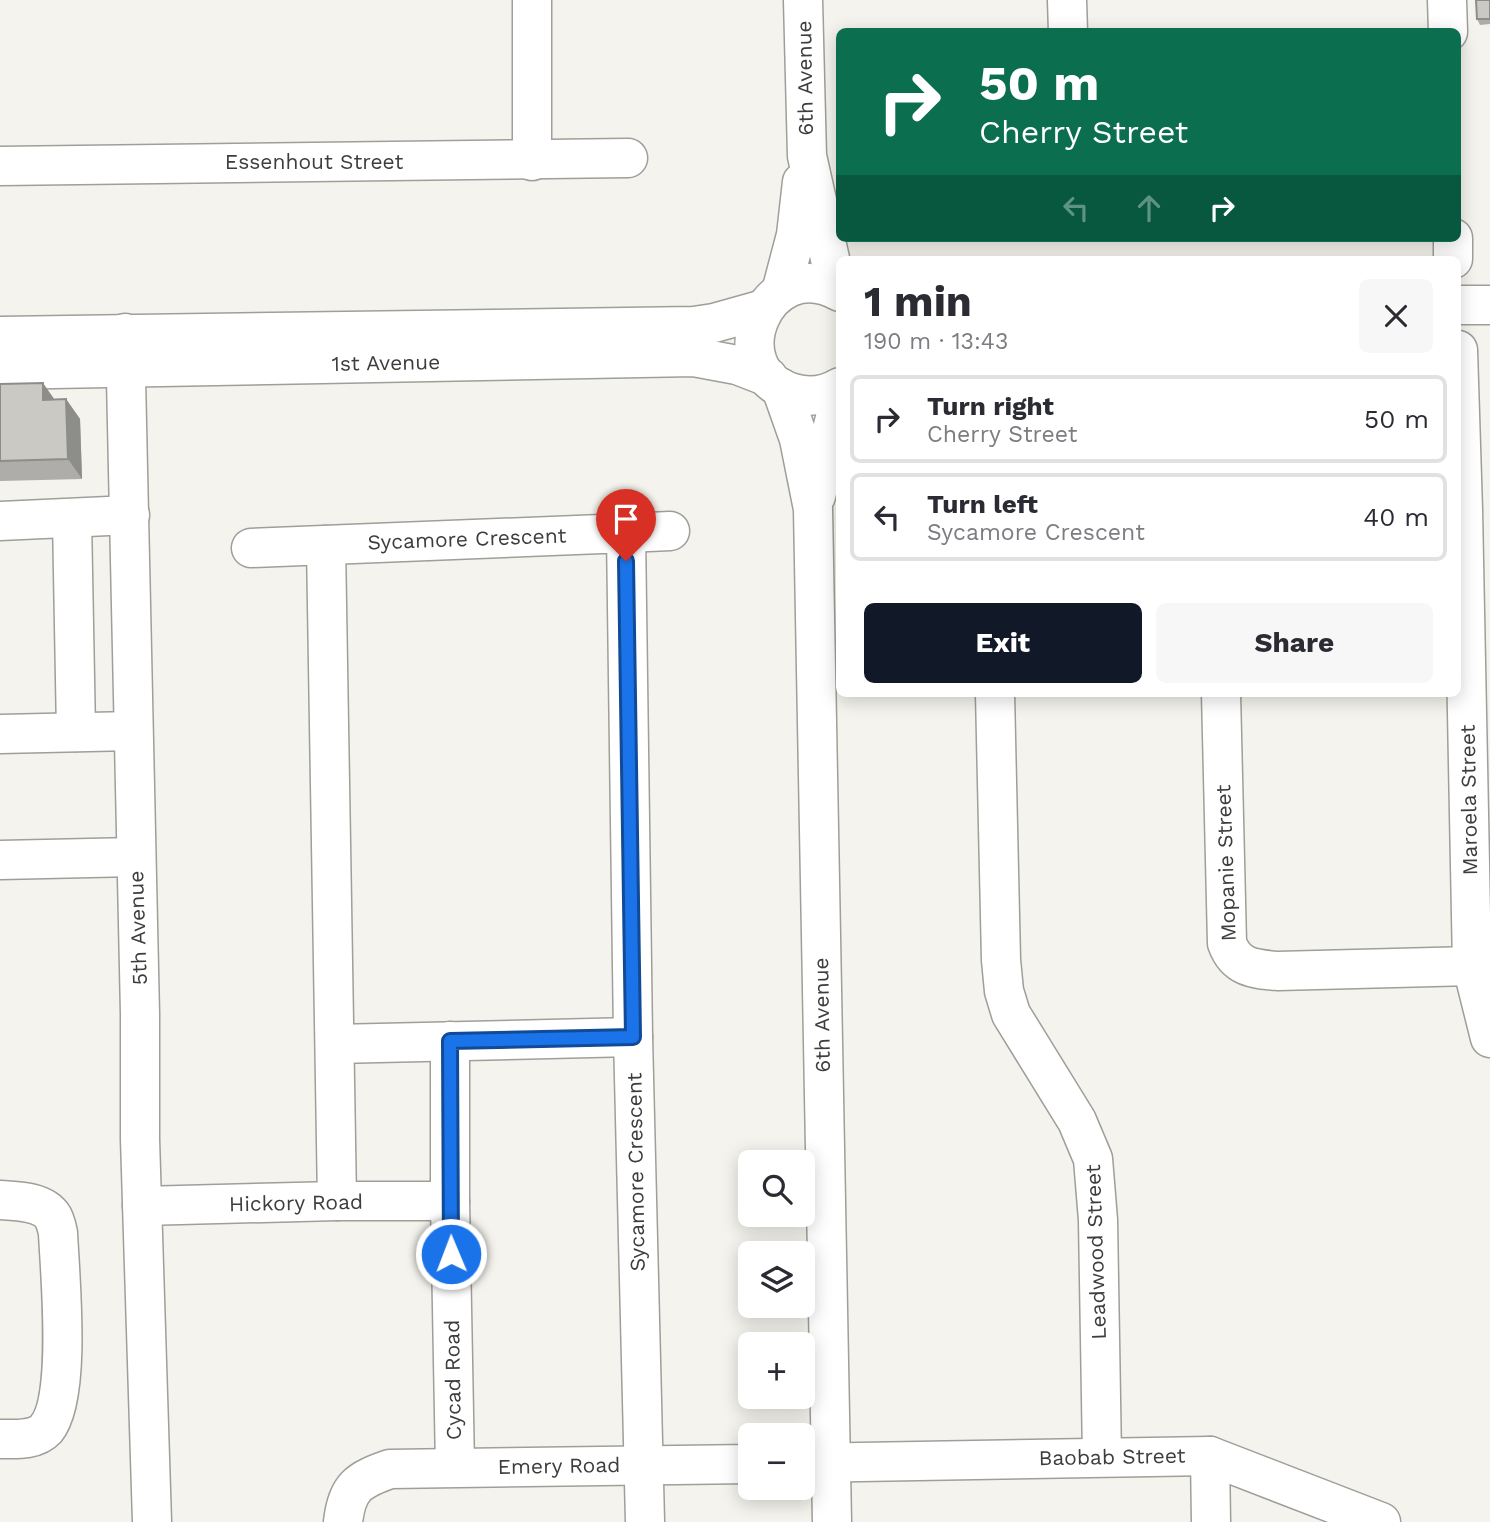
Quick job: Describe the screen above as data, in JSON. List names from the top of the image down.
{
  "streets": {
    "street": [
      "6th Avenue",
      "Essenhout Street",
      "1st Avenue",
      "Sycamore Crescent",
      "Maroela Street",
      "Mopanie Street",
      "5th Avenue",
      "Hickory Road",
      "Leadwood Street",
      "Cycad Road",
      "Baobab Street",
      "Emery Road"
    ]
  },
  "crossings": [
    ["6th Avenue", "1st Avenue"],
    ["6th Avenue", "Baobab Street"],
    ["1st Avenue", "5th Avenue"],
    ["Sycamore Crescent", "Emery Road"],
    ["Maroela Street", "Mopanie Street"],
    ["5th Avenue", "Hickory Road"],
    ["Hickory Road", "Cycad Road"],
    ["Leadwood Street", "Baobab Street"],
    ["Cycad Road", "Emery Road"]
  ],
  "page": {
    "turn": ["50 m", "Cherry Street"],
    "heading": ["1 min", "190 m · 13:43"],
    "list": [
      {
        "name": "Turn right",
        "note": "Cherry Street",
        "value": "50 m"
      },
      {
        "name": "Turn left",
        "note": "Sycamore Crescent",
        "value": "40 m"
      }
    ],
    "buttons": ["Exit", "Share"],
    "map_buttons": ["+", "−"]
  }
}
